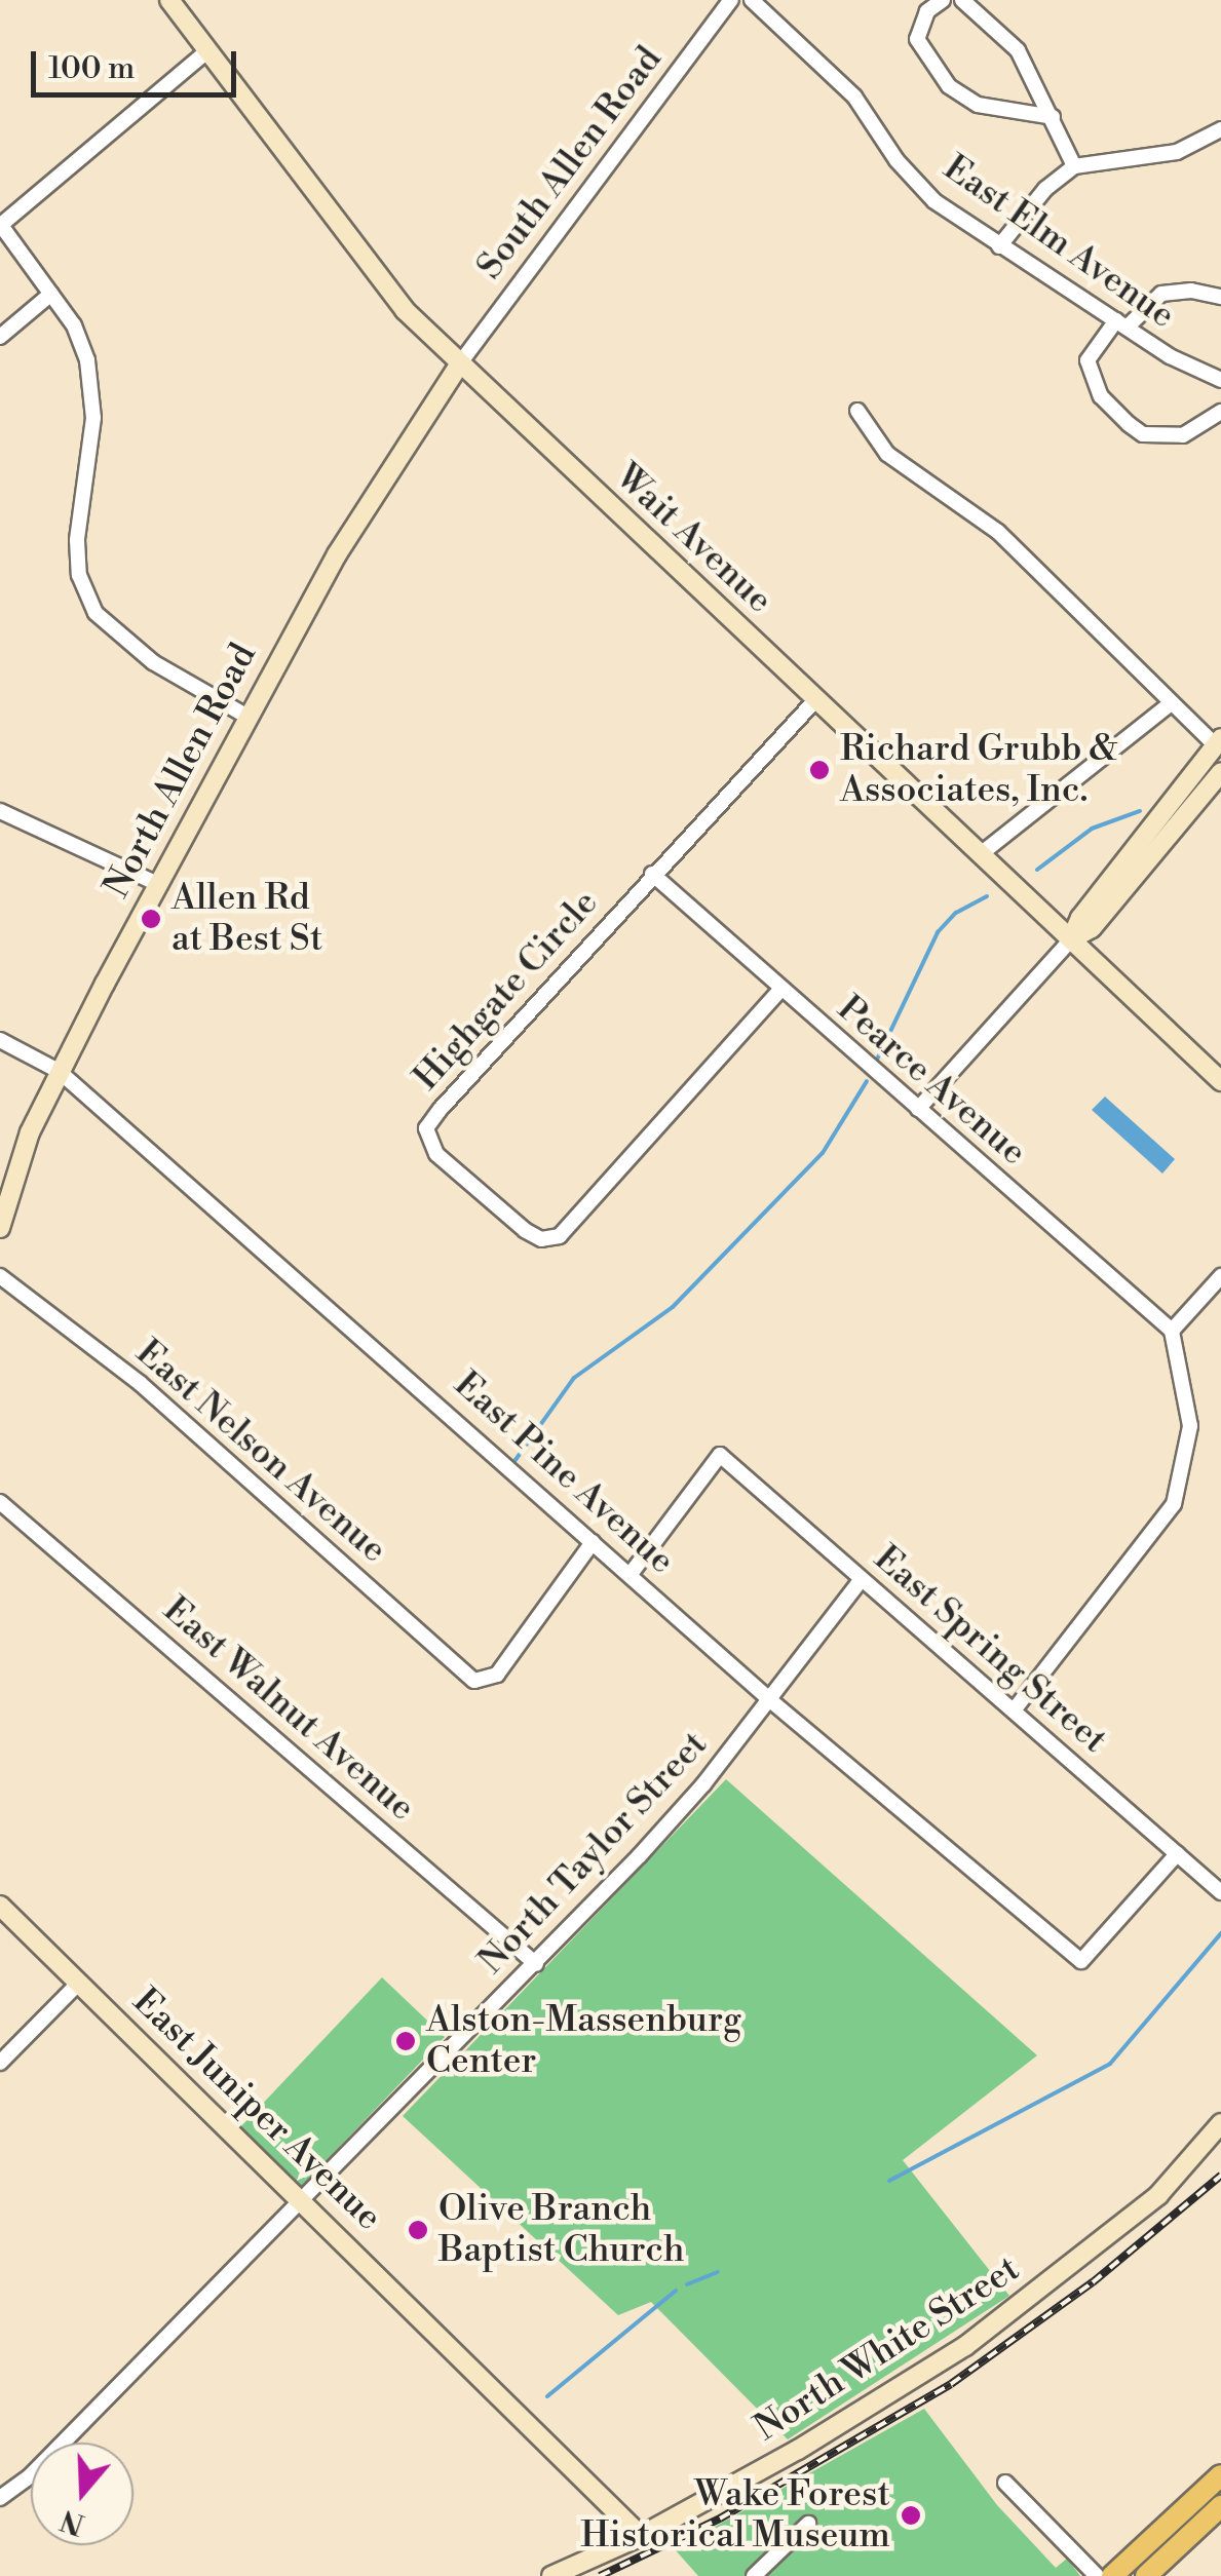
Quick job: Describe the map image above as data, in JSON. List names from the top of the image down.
{
  "streets": {
    "street": [
      "South Allen Road",
      "East Elm Avenue",
      "Wait Avenue",
      "North Allen Road",
      "Highgate Circle",
      "Pearce Avenue",
      "East Nelson Avenue",
      "East Pine Avenue",
      "East Spring Street",
      "East Walnut Avenue",
      "North Taylor Street",
      "East Juniper Avenue",
      "North White Street"
    ]
  },
  "crossings": [
    ["South Allen Road", "Wait Avenue"],
    ["South Allen Road", "North Allen Road"],
    ["Wait Avenue", "North Allen Road"],
    ["Wait Avenue", "Highgate Circle"],
    ["North Allen Road", "East Pine Avenue"],
    ["Highgate Circle", "Pearce Avenue"],
    ["East Nelson Avenue", "East Pine Avenue"],
    ["East Pine Avenue", "East Spring Street"],
    ["East Pine Avenue", "North Taylor Street"],
    ["East Spring Street", "North Taylor Street"],
    ["East Walnut Avenue", "North Taylor Street"],
    ["North Taylor Street", "East Juniper Avenue"],
    ["East Juniper Avenue", "North White Street"]
  ],
  "places": [
    "Richard Grubb & Associates, Inc.",
    "Allen Rd at Best St",
    "Alston-Massenburg Center",
    "Olive Branch Baptist Church",
    "Wake Forest Historical Museum"
  ],
  "scale_bar": "100 m",
  "north": "bottom"
}
